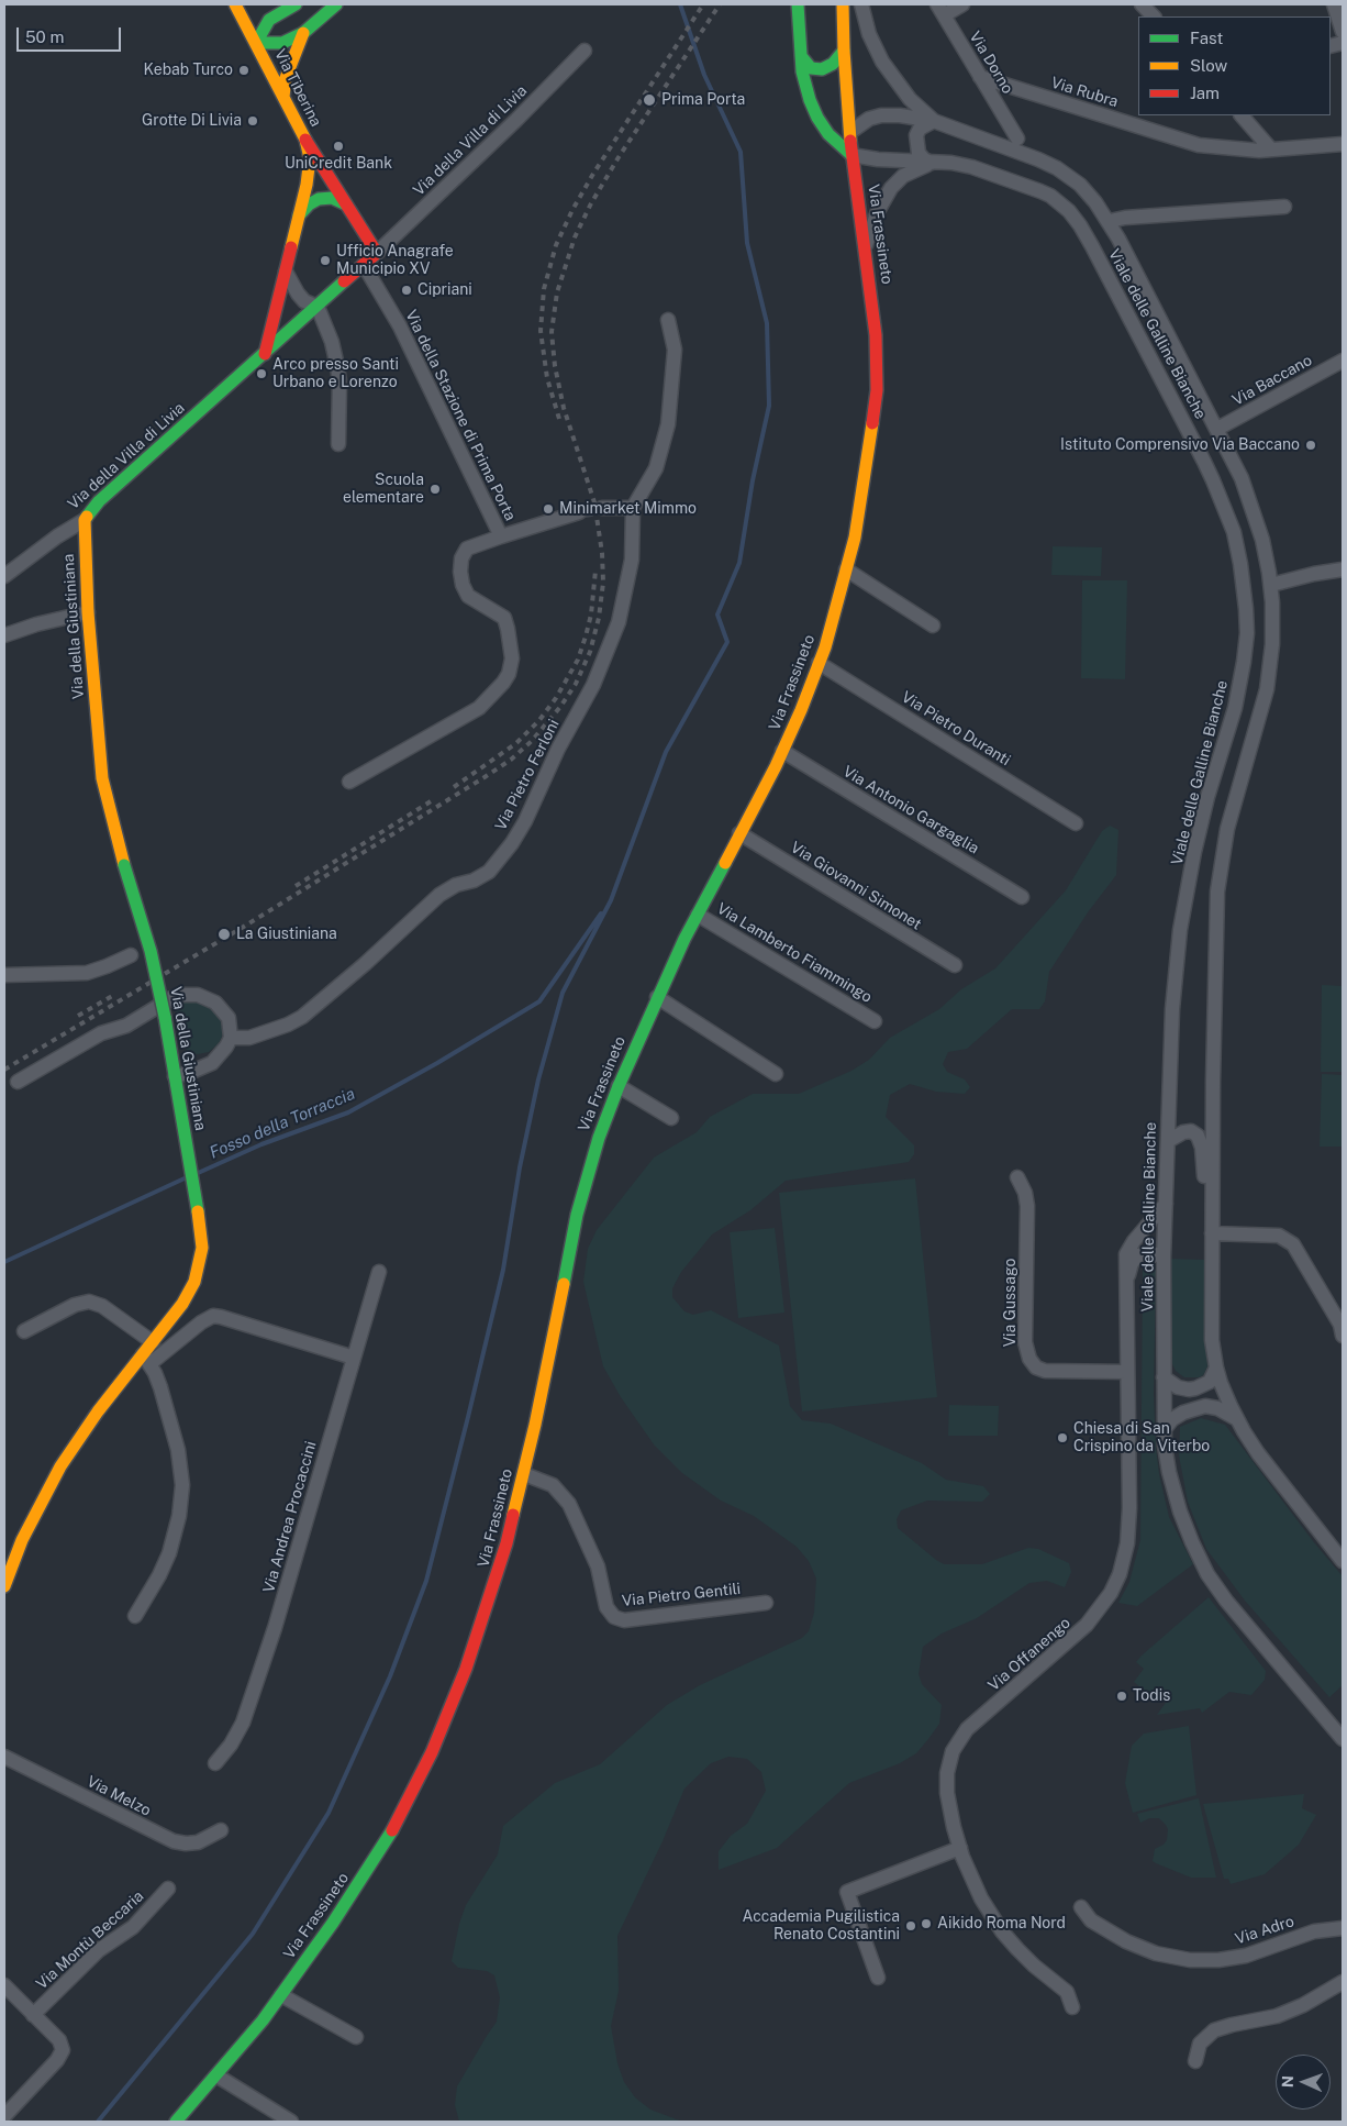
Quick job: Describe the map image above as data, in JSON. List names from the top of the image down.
{
  "streets": {
    "main road": [
      "Via Tiberina",
      "Via della Villa di Livia",
      "Via Frassineto",
      "Via della Giustiniana"
    ],
    "street": [
      "Via Dorno",
      "Via Rubra",
      "Viale delle Galline Bianche",
      "Via Baccano",
      "Via della Stazione di Prima Porta",
      "Via Pietro Duranti",
      "Via Pietro Ferloni",
      "Via Antonio Gargaglia",
      "Via Giovanni Simonet",
      "Via Lamberto Fiammingo",
      "Via Gussago",
      "Via Andrea Procaccini",
      "Via Pietro Gentili",
      "Via Offanengo",
      "Via Melzo",
      "Via Adro",
      "Via Montù Beccaria"
    ]
  },
  "crossings": [
    ["Via Dorno", "Via Rubra"],
    ["Via Tiberina", "Via della Villa di Livia"],
    ["Via Tiberina", "Via della Stazione di Prima Porta"],
    ["Via della Villa di Livia", "Via della Stazione di Prima Porta"],
    ["Via della Villa di Livia", "Via della Giustiniana"],
    ["Via Frassineto", "Viale delle Galline Bianche"],
    ["Via Frassineto", "Via Pietro Duranti"],
    ["Via Frassineto", "Via Antonio Gargaglia"],
    ["Via Frassineto", "Via Giovanni Simonet"],
    ["Via Frassineto", "Via Lamberto Fiammingo"],
    ["Via Frassineto", "Via Pietro Gentili"],
    ["Viale delle Galline Bianche", "Via Baccano"],
    ["Viale delle Galline Bianche", "Via Offanengo"],
    ["Via Gussago", "Via Offanengo"]
  ],
  "water": ["Fosso della Torraccia"],
  "places": [
    "Kebab Turco",
    "Prima Porta",
    "Grotte Di Livia",
    "UniCredit Bank",
    "Ufficio Anagrafe Municipio XV",
    "Cipriani",
    "Arco presso Santi Urbano e Lorenzo",
    "Istituto Comprensivo Via Baccano",
    "Scuola elementare",
    "Minimarket Mimmo",
    "La Giustiniana",
    "Chiesa di San Crispino da Viterbo",
    "Todis",
    "Aikido Roma Nord",
    "Accademia Pugilistica Renato Costantini"
  ],
  "legend": ["Fast", "Slow", "Jam"],
  "scale_bar": "50 m",
  "north": "left"
}
